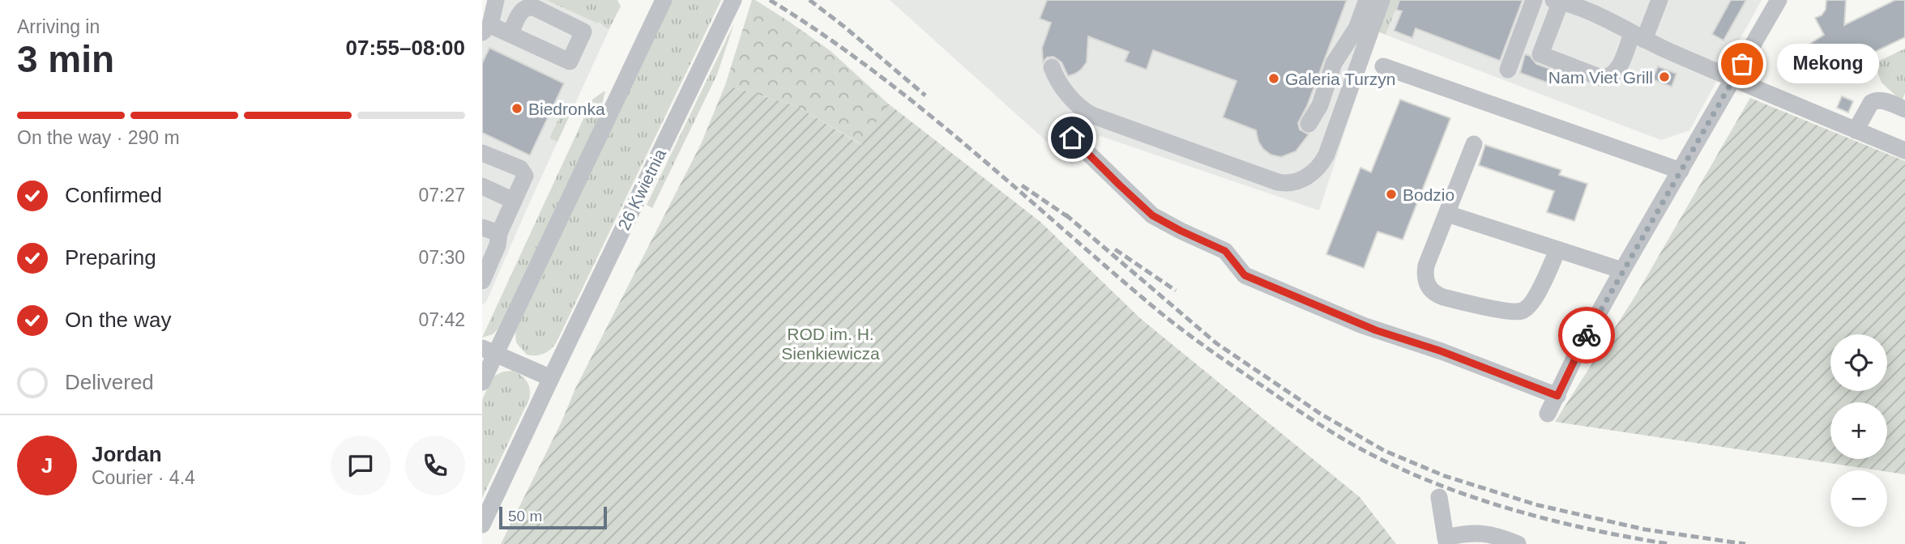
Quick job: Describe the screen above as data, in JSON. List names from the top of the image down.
{
  "streets": {
    "street": ["26 Kwietnia"]
  },
  "parks": ["ROD im. H. Sienkiewicza"],
  "places": [
    "Mekong",
    "Nam Viet Grill",
    "Galeria Turzyn",
    "Biedronka",
    "Bodzio"
  ],
  "scale_bar": "50 m",
  "page": {
    "heading": ["3 min", "Arriving in", "07:55–08:00"],
    "panel": ["Jordan", "Courier · 4.4"],
    "bubble": "Mekong",
    "bar": "On the way · 290 m",
    "list": [
      ["Confirmed", "07:27"],
      ["Preparing", "07:30"],
      ["On the way", "07:42"],
      "Delivered"
    ],
    "map_buttons": ["+", "−"],
    "round": "J",
    "scale": "50 m"
  }
}
